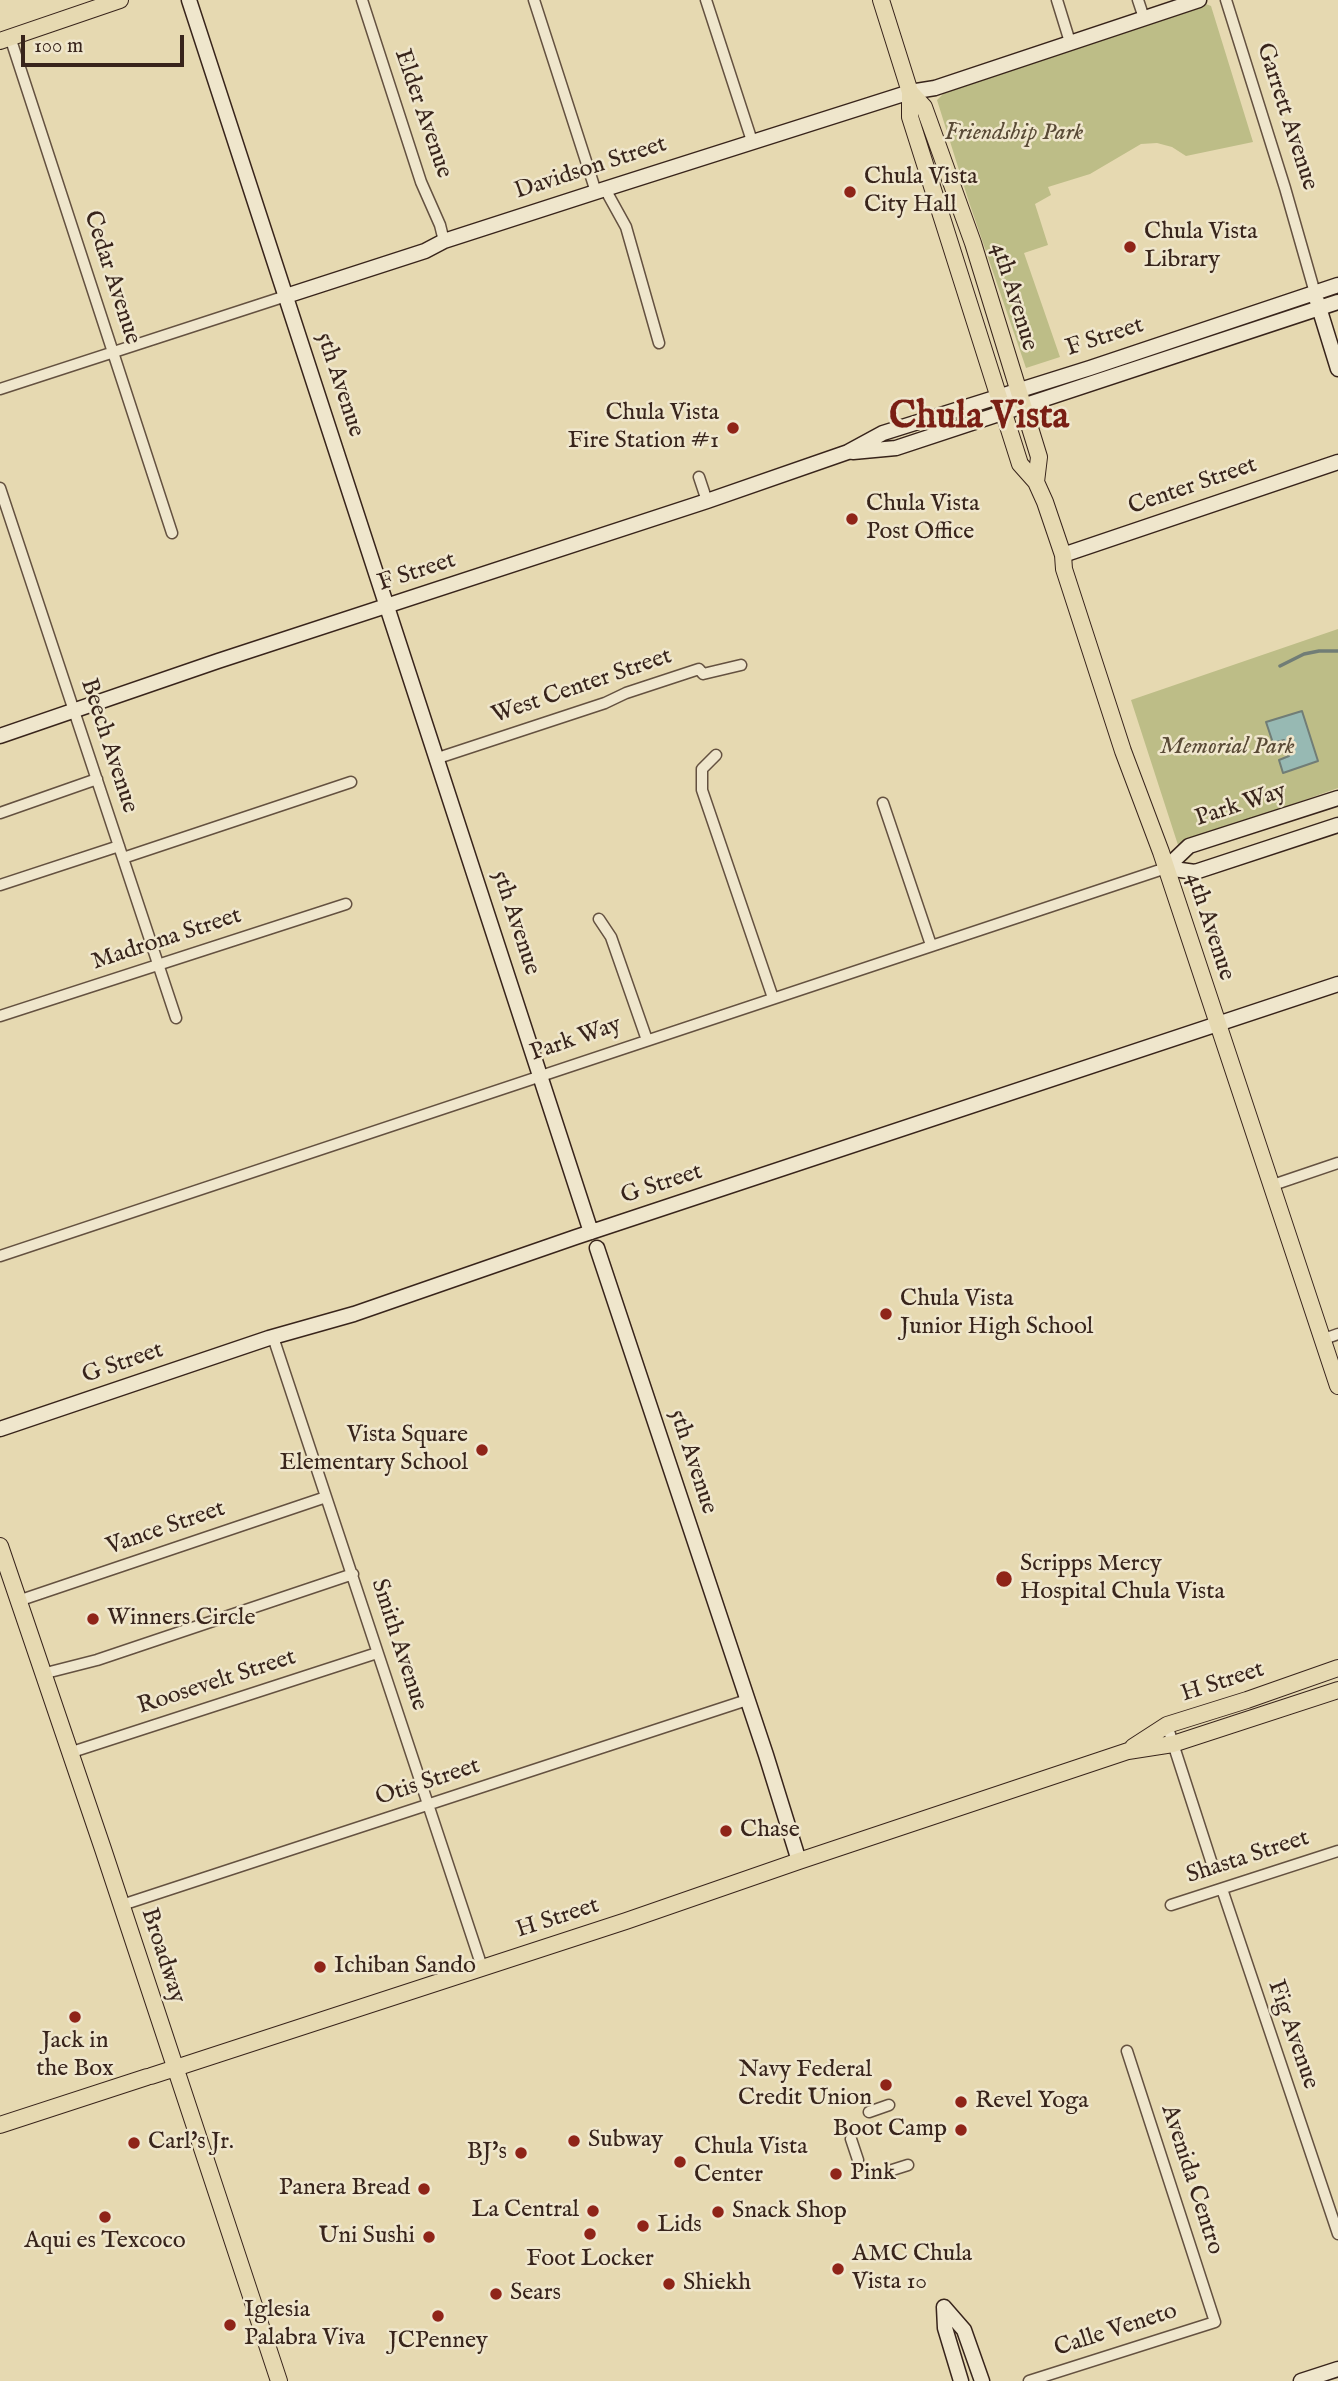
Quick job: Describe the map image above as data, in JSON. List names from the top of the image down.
{
  "streets": {
    "main road": ["4th Avenue", "H Street", "Broadway"],
    "street": [
      "Elder Avenue",
      "Garrett Avenue",
      "Davidson Street",
      "Cedar Avenue",
      "F Street",
      "5th Avenue",
      "Center Street",
      "West Center Street",
      "Beech Avenue",
      "Park Way",
      "Madrona Street",
      "G Street",
      "Vance Street",
      "Smith Avenue",
      "Roosevelt Street",
      "Otis Street",
      "Shasta Street",
      "Fig Avenue",
      "Avenida Centro",
      "Calle Veneto"
    ]
  },
  "crossings": [
    ["Elder Avenue", "Davidson Street"],
    ["Garrett Avenue", "F Street"],
    ["Davidson Street", "Cedar Avenue"],
    ["Davidson Street", "4th Avenue"],
    ["Davidson Street", "5th Avenue"],
    ["4th Avenue", "F Street"],
    ["4th Avenue", "Center Street"],
    ["4th Avenue", "Park Way"],
    ["4th Avenue", "G Street"],
    ["F Street", "5th Avenue"],
    ["F Street", "Beech Avenue"],
    ["5th Avenue", "West Center Street"],
    ["5th Avenue", "Park Way"],
    ["5th Avenue", "G Street"],
    ["5th Avenue", "H Street"],
    ["5th Avenue", "Otis Street"],
    ["Beech Avenue", "Madrona Street"],
    ["G Street", "Smith Avenue"],
    ["Vance Street", "Smith Avenue"],
    ["Vance Street", "Broadway"],
    ["Smith Avenue", "Roosevelt Street"],
    ["Smith Avenue", "H Street"],
    ["Smith Avenue", "Otis Street"],
    ["Roosevelt Street", "Broadway"],
    ["H Street", "Broadway"],
    ["Otis Street", "Broadway"],
    ["Shasta Street", "Fig Avenue"],
    ["Avenida Centro", "Calle Veneto"]
  ],
  "districts": ["Chula Vista"],
  "parks": ["Friendship Park", "Memorial Park"],
  "places": [
    "Chula Vista City Hall",
    "Chula Vista Library",
    "Chula Vista Fire Station #1",
    "Chula Vista Post Office",
    "Chula Vista Junior High School",
    "Vista Square Elementary School",
    "Scripps Mercy Hospital Chula Vista",
    "Winners Circle",
    "Chase",
    "Ichiban Sando",
    "Jack in the Box",
    "Navy Federal Credit Union",
    "Revel Yoga",
    "Boot Camp",
    "Subway",
    "Carl's Jr.",
    "BJ's",
    "Chula Vista Center",
    "Pink",
    "Panera Bread",
    "La Central",
    "Snack Shop",
    "Aqui es Texcoco",
    "Lids",
    "Foot Locker",
    "Uni Sushi",
    "AMC Chula Vista 10",
    "Shiekh",
    "Sears",
    "JCPenney",
    "Iglesia Palabra Viva"
  ],
  "scale_bar": "100 m"
}
